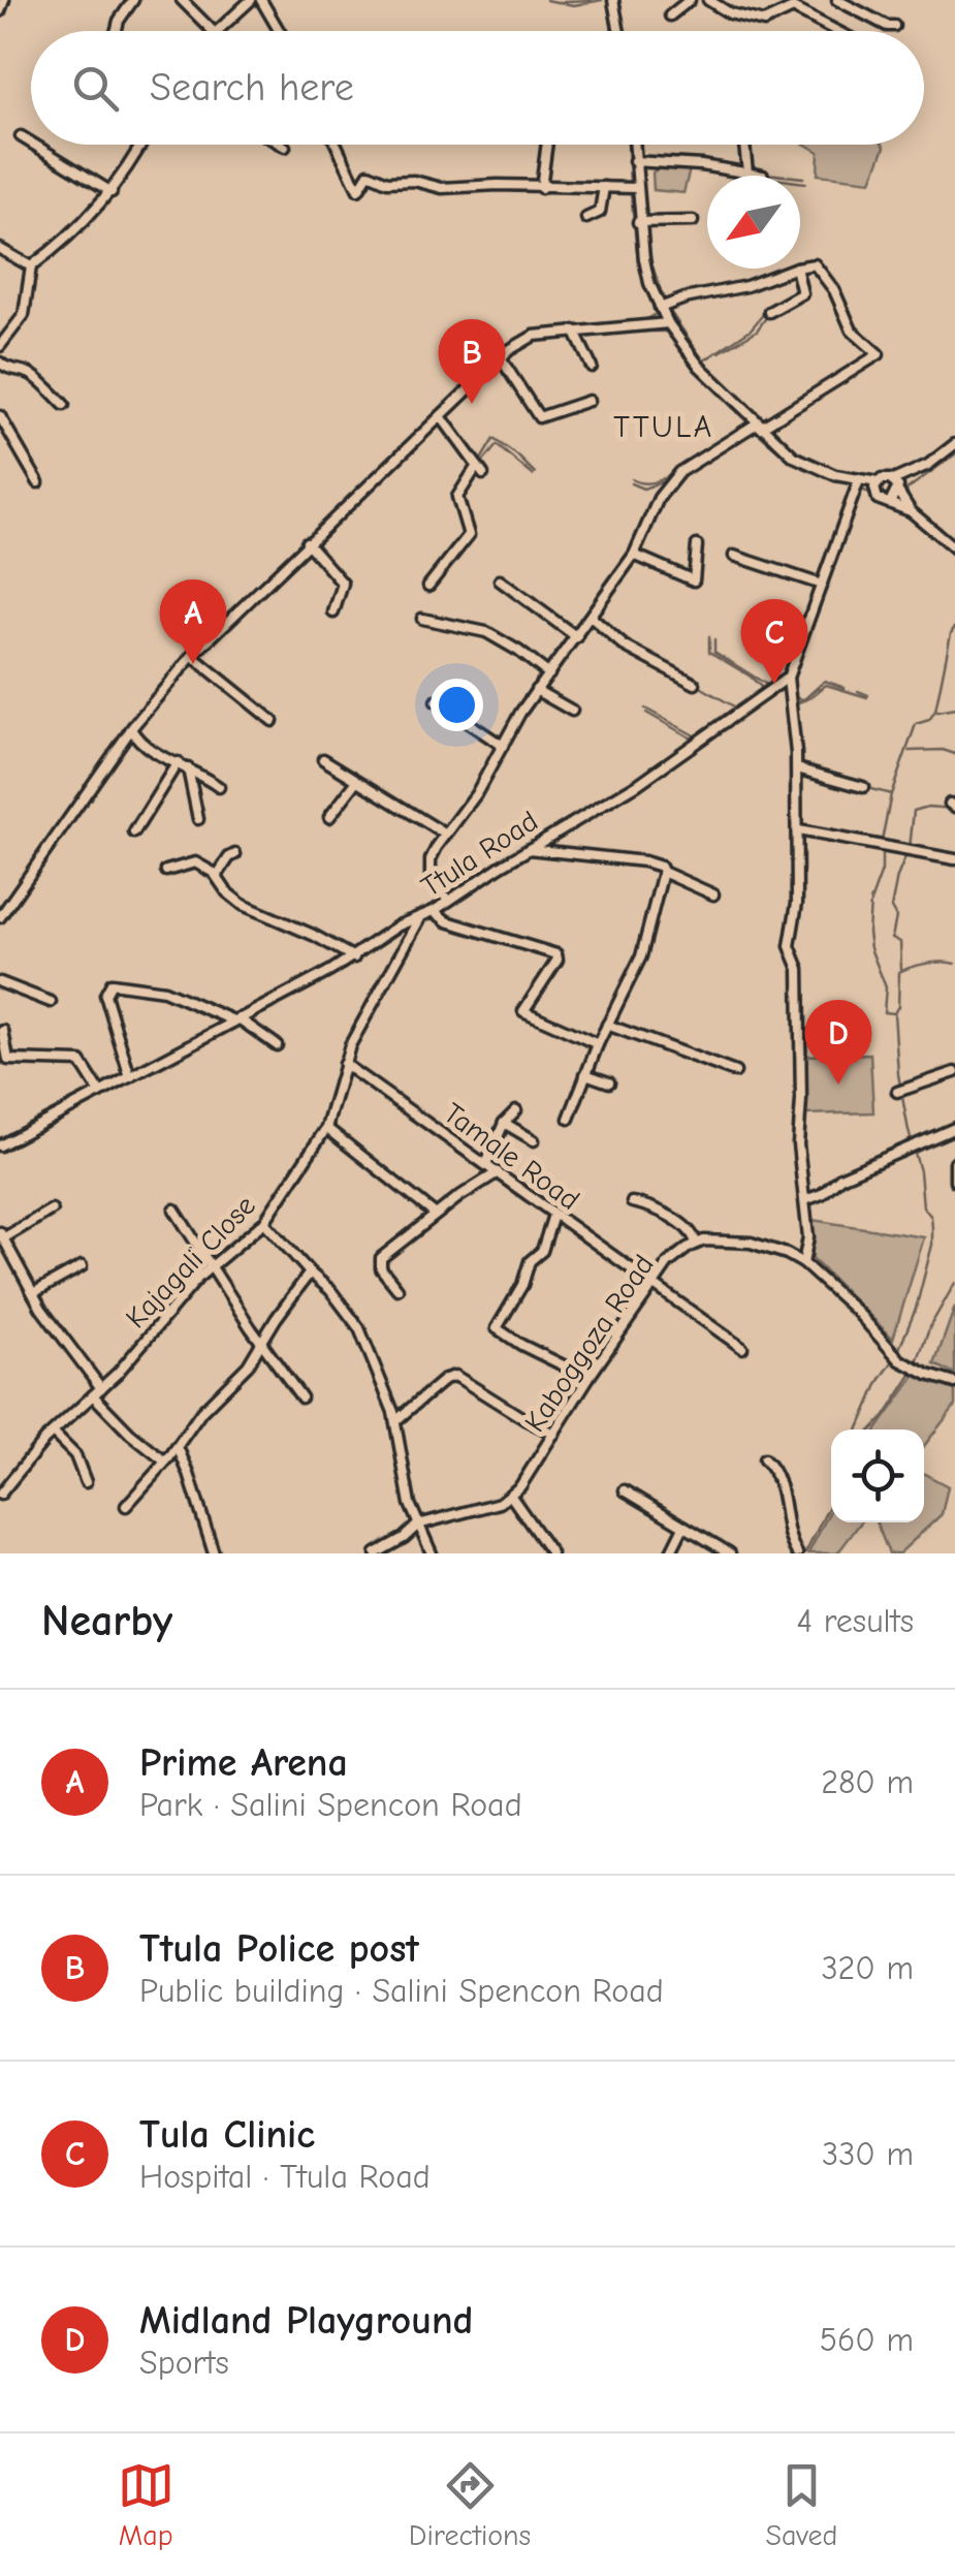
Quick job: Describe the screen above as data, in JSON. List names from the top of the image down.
{
  "streets": {
    "street": [
      "Ttula Road",
      "Tamale Road",
      "Kajagali Close",
      "Kaboggoza Road"
    ]
  },
  "crossings": [
    ["Ttula Road", "Kajagali Close"],
    ["Tamale Road", "Kajagali Close"],
    ["Tamale Road", "Kaboggoza Road"]
  ],
  "districts": ["TTULA"],
  "north": "bottom left",
  "page": {
    "search": "Search here",
    "pins": [
      "B",
      "A",
      "C",
      "D"
    ],
    "heading": ["Nearby", "4 results"],
    "list": [
      {
        "mark": "A",
        "name": "Prime Arena",
        "note": "Park · Salini Spencon Road",
        "value": "280 m"
      },
      {
        "mark": "B",
        "name": "Ttula Police post",
        "note": "Public building · Salini Spencon Road",
        "value": "320 m"
      },
      {
        "mark": "C",
        "name": "Tula Clinic",
        "note": "Hospital · Ttula Road",
        "value": "330 m"
      },
      {
        "mark": "D",
        "name": "Midland Playground",
        "note": "Sports",
        "value": "560 m"
      }
    ],
    "nav": ["Map", "Directions", "Saved"]
  }
}
